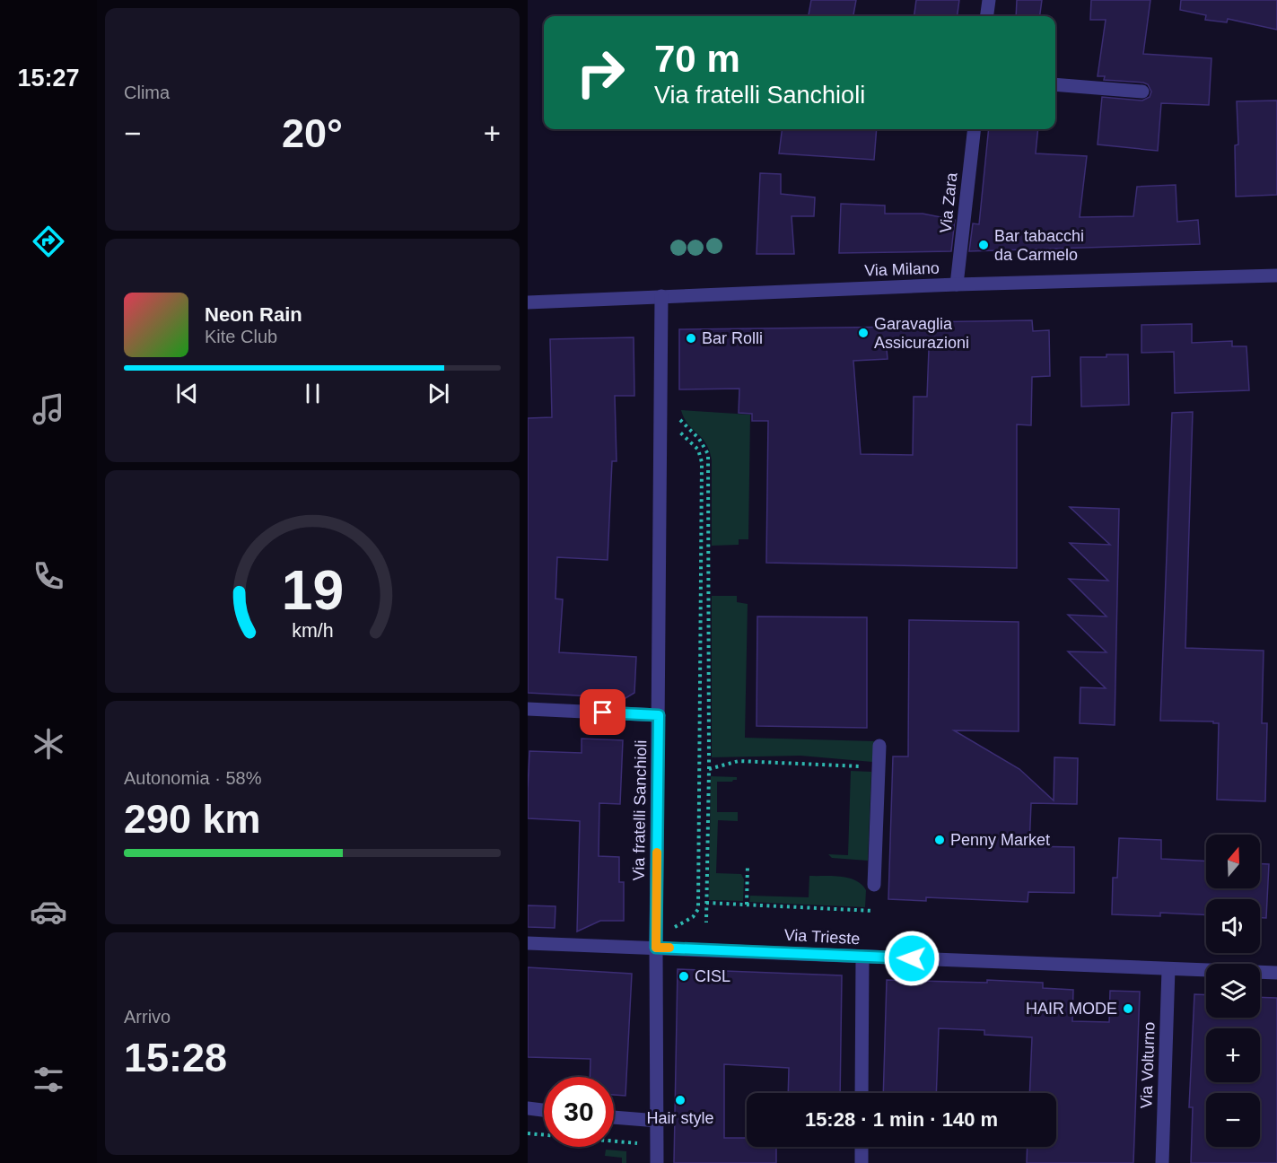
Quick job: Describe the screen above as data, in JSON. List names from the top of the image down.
{
  "streets": {
    "street": [
      "Via Zara",
      "Via Milano",
      "Via fratelli Sanchioli",
      "Via Trieste",
      "Via Volturno"
    ]
  },
  "crossings": [
    ["Via Zara", "Via Milano"],
    ["Via Milano", "Via fratelli Sanchioli"],
    ["Via fratelli Sanchioli", "Via Trieste"],
    ["Via Trieste", "Via Volturno"]
  ],
  "places": [
    "Bar tabacchi da Carmelo",
    "Garavaglia Assicurazioni",
    "Bar Rolli",
    "Penny Market",
    "CISL",
    "HAIR MODE",
    "Hair style"
  ],
  "north": "top",
  "page": {
    "tabs": "15:27",
    "tile": [
      "Clima",
      ["Autonomia · 58%", "290 km"],
      ["Arrivo", "15:28"]
    ],
    "turn": ["70 m", "Via fratelli Sanchioli"],
    "heat": ["−", "20°", "+"],
    "song": ["Neon Rain", "Kite Club"],
    "map_buttons": ["+", "−"],
    "limit": "30",
    "trip": "15:28 · 1 min · 140 m",
    "gauge": ["19", "km/h"]
  }
}
